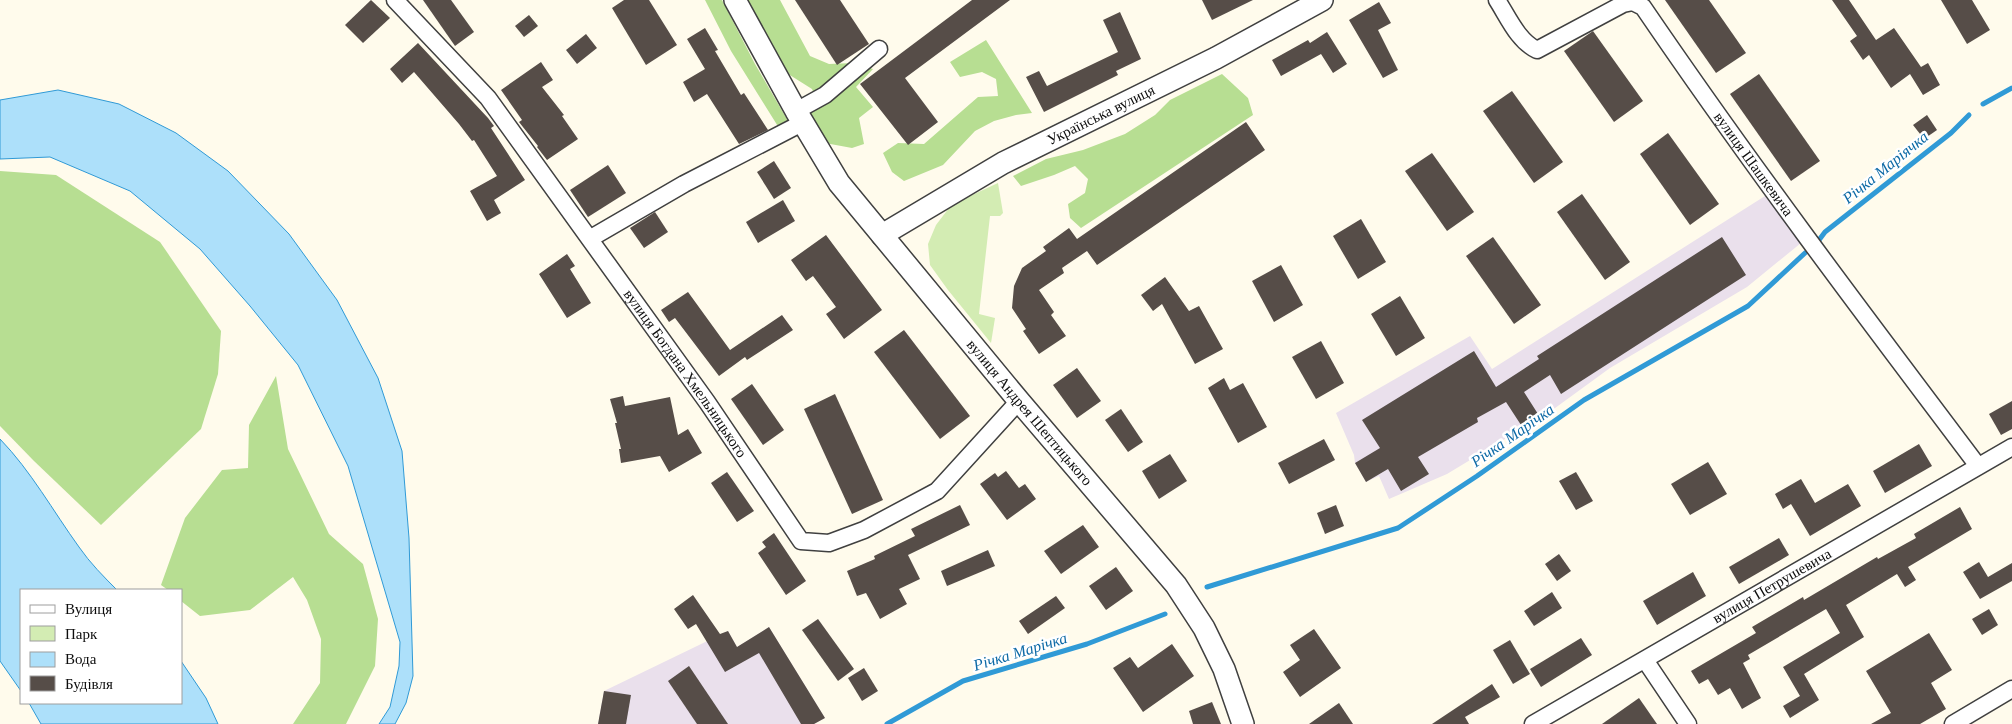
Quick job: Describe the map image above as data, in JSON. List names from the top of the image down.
{
  "streets": {
    "street": [
      "Українська вулиця",
      "вулиця Шашкевича",
      "вулиця Богдана Хмельницького",
      "вулиця Андрея Шептицького",
      "вулиця Петрушевича"
    ]
  },
  "crossings": [
    ["Українська вулиця", "вулиця Андрея Шептицького"],
    ["вулиця Шашкевича", "вулиця Петрушевича"],
    ["вулиця Богдана Хмельницького", "вулиця Андрея Шептицького"]
  ],
  "water": ["Річка Маріячка", "Річка Марічка"],
  "legend": [
    "Вулиця",
    "Парк",
    "Вода",
    "Будівля"
  ]
}
